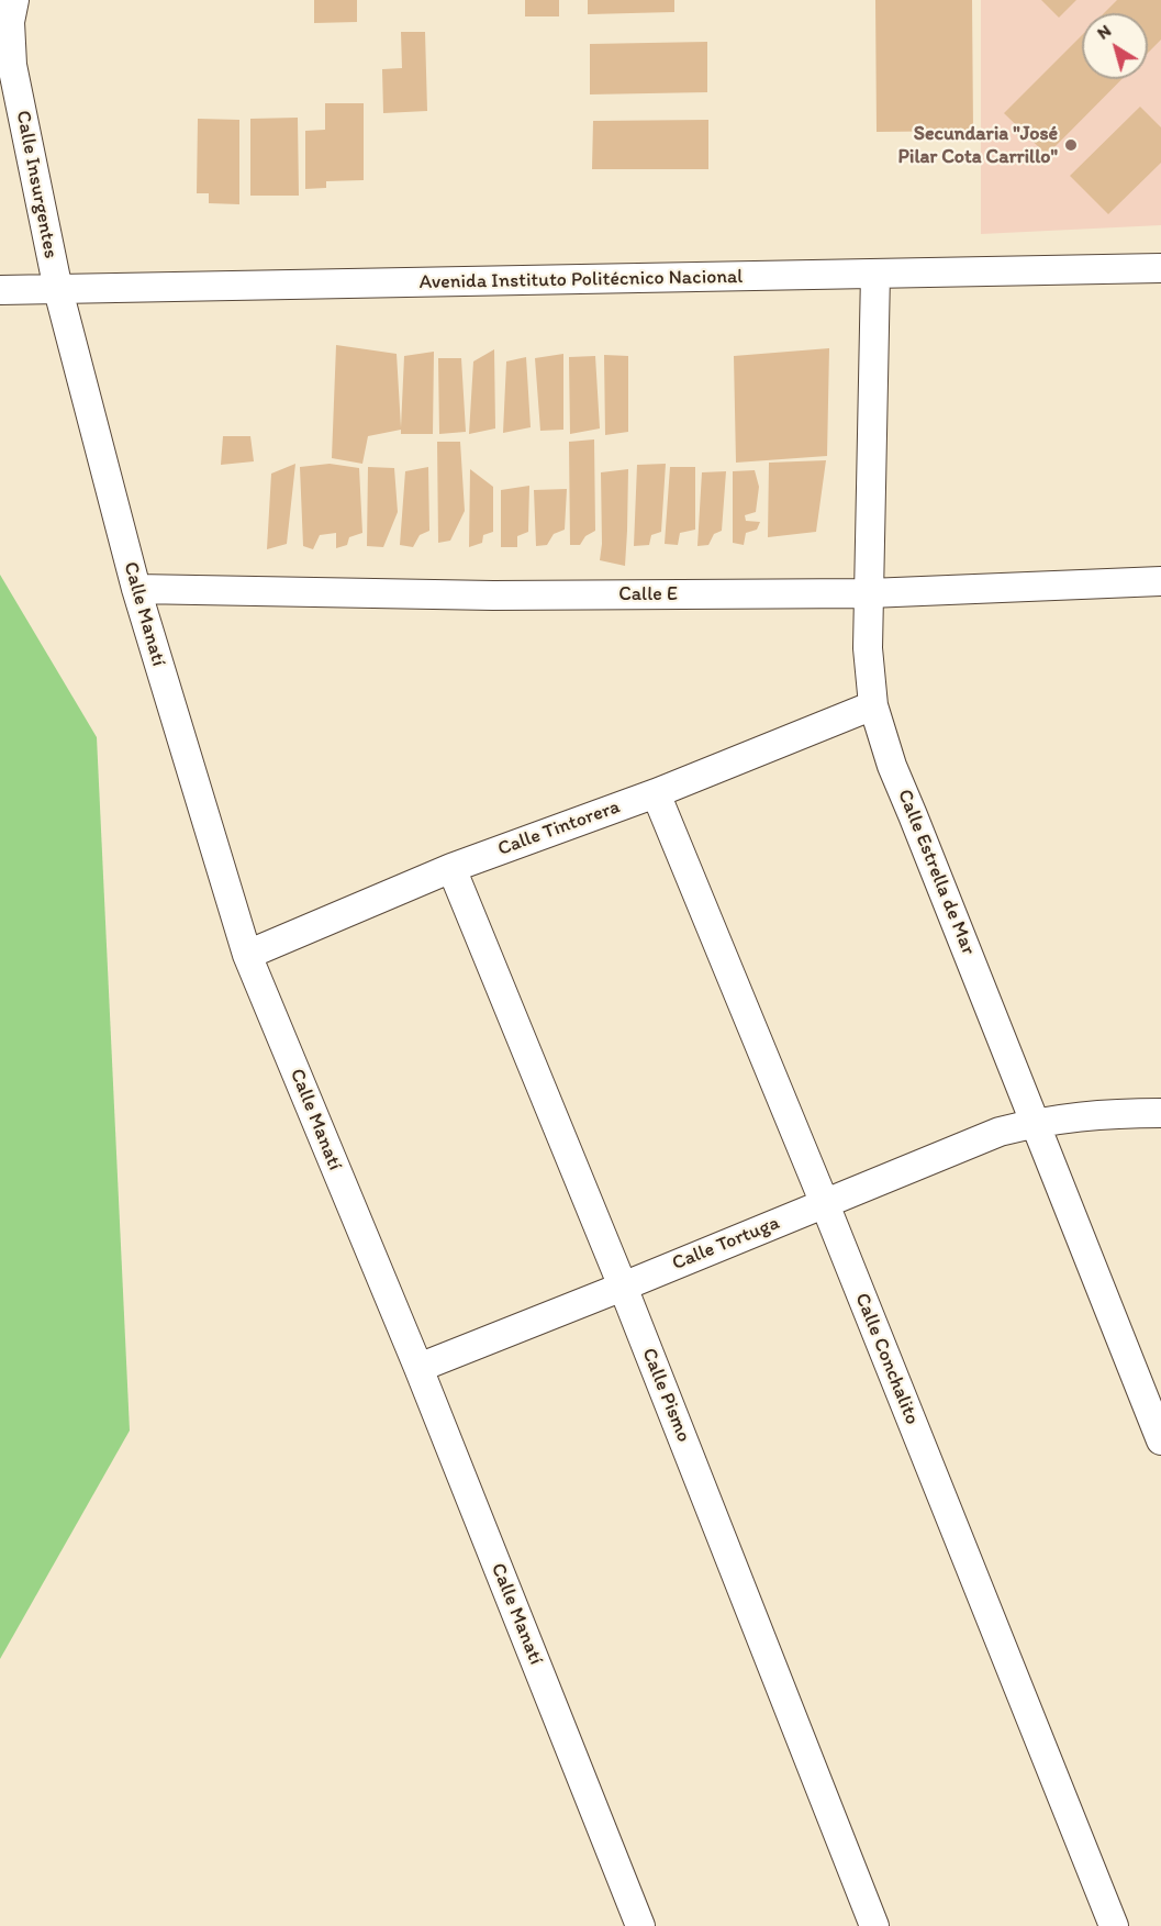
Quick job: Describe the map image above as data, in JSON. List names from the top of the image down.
{
  "streets": {
    "street": [
      "Calle Insurgentes",
      "Avenida Instituto Politécnico Nacional",
      "Calle E",
      "Calle Manatí",
      "Calle Tintorera",
      "Calle Estrella de Mar",
      "Calle Tortuga",
      "Calle Conchalito",
      "Calle Pismo"
    ]
  },
  "crossings": [
    ["Calle Insurgentes", "Avenida Instituto Politécnico Nacional"],
    ["Calle Insurgentes", "Calle Manatí"],
    ["Avenida Instituto Politécnico Nacional", "Calle Manatí"],
    ["Avenida Instituto Politécnico Nacional", "Calle Estrella de Mar"],
    ["Calle E", "Calle Manatí"],
    ["Calle E", "Calle Estrella de Mar"],
    ["Calle Manatí", "Calle Tintorera"],
    ["Calle Manatí", "Calle Tortuga"],
    ["Calle Tintorera", "Calle Estrella de Mar"],
    ["Calle Tintorera", "Calle Conchalito"],
    ["Calle Tintorera", "Calle Pismo"],
    ["Calle Estrella de Mar", "Calle Tortuga"],
    ["Calle Tortuga", "Calle Conchalito"],
    ["Calle Tortuga", "Calle Pismo"]
  ],
  "places": ["Secundaria \"José Pilar Cota Carrillo\""],
  "north": "top left"
}
